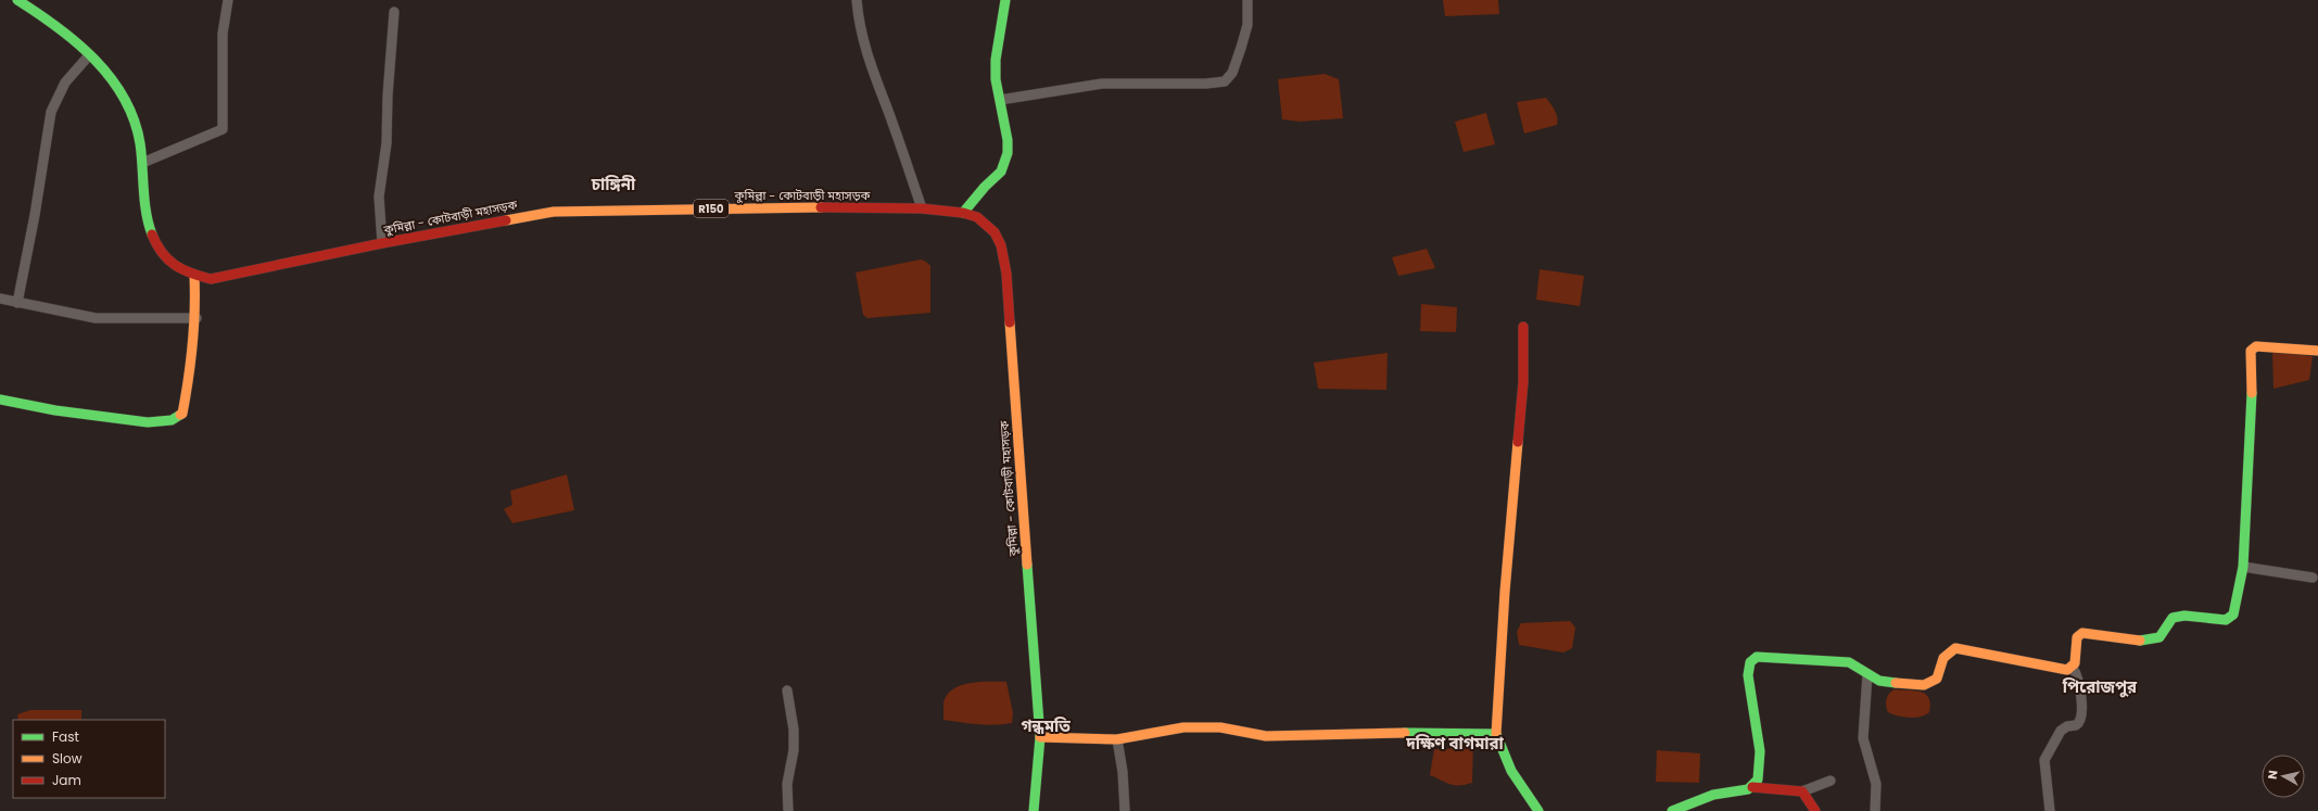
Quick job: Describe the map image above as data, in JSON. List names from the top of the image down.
{
  "streets": {
    "main road": ["কুমিল্লা - কোটবাড়ী মহাসড়ক", "R150"]
  },
  "districts": [
    "চাঙ্গিনী",
    "পিরোজপুর",
    "গন্ধমতি",
    "দক্ষিণ বাগমারা"
  ],
  "legend": ["Fast", "Slow", "Jam"],
  "north": "left"
}
